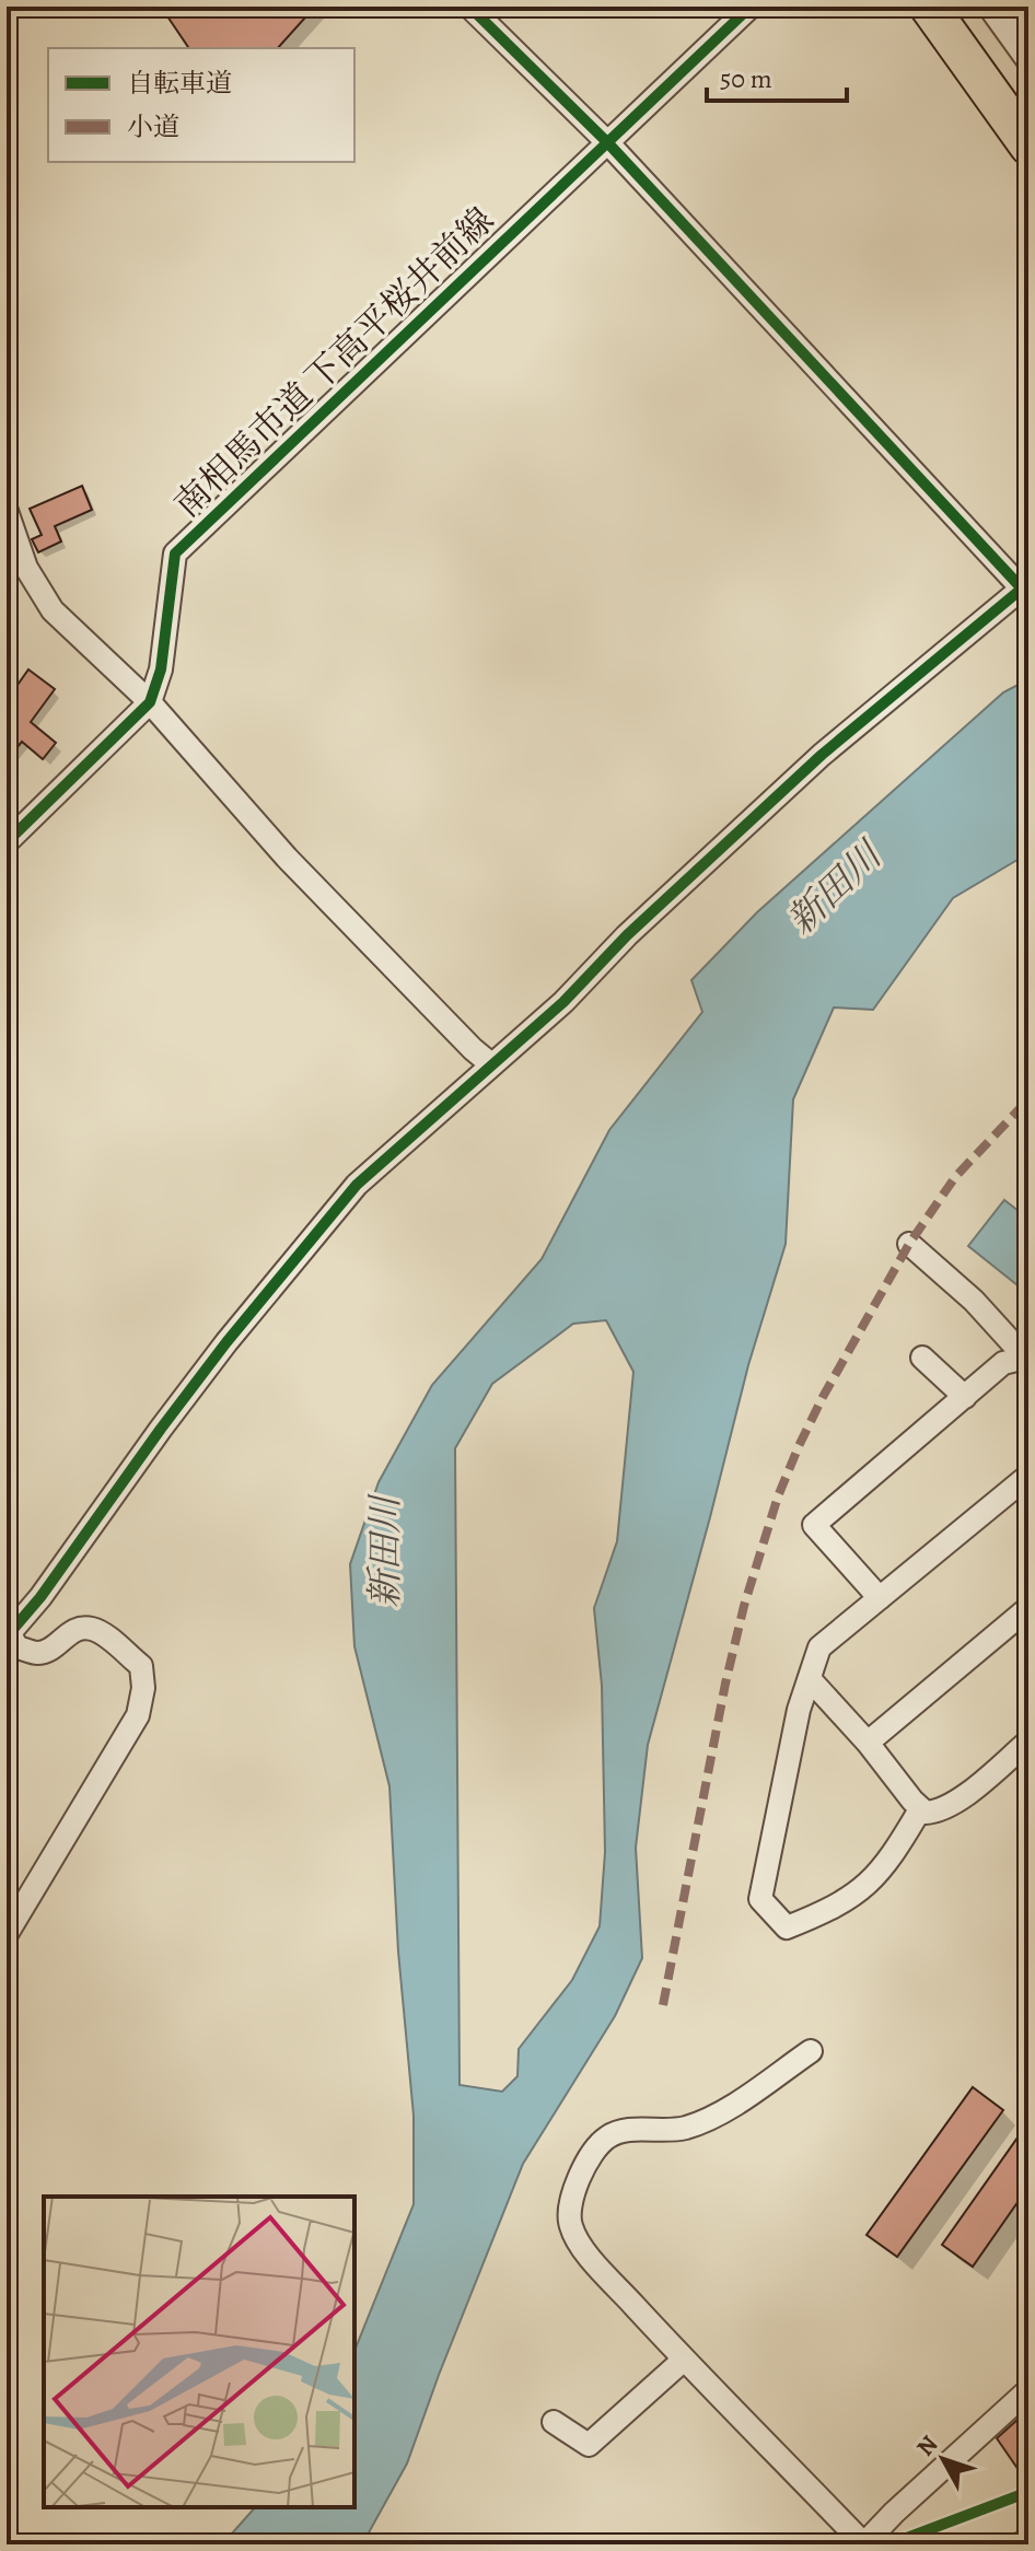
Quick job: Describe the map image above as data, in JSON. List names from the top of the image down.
{
  "streets": {
    "street": ["南相馬市道 下高平桜井前線"]
  },
  "water": ["新田川"],
  "legend": ["自転車道", "小道"],
  "scale_bar": "50 m",
  "north": "top left"
}
